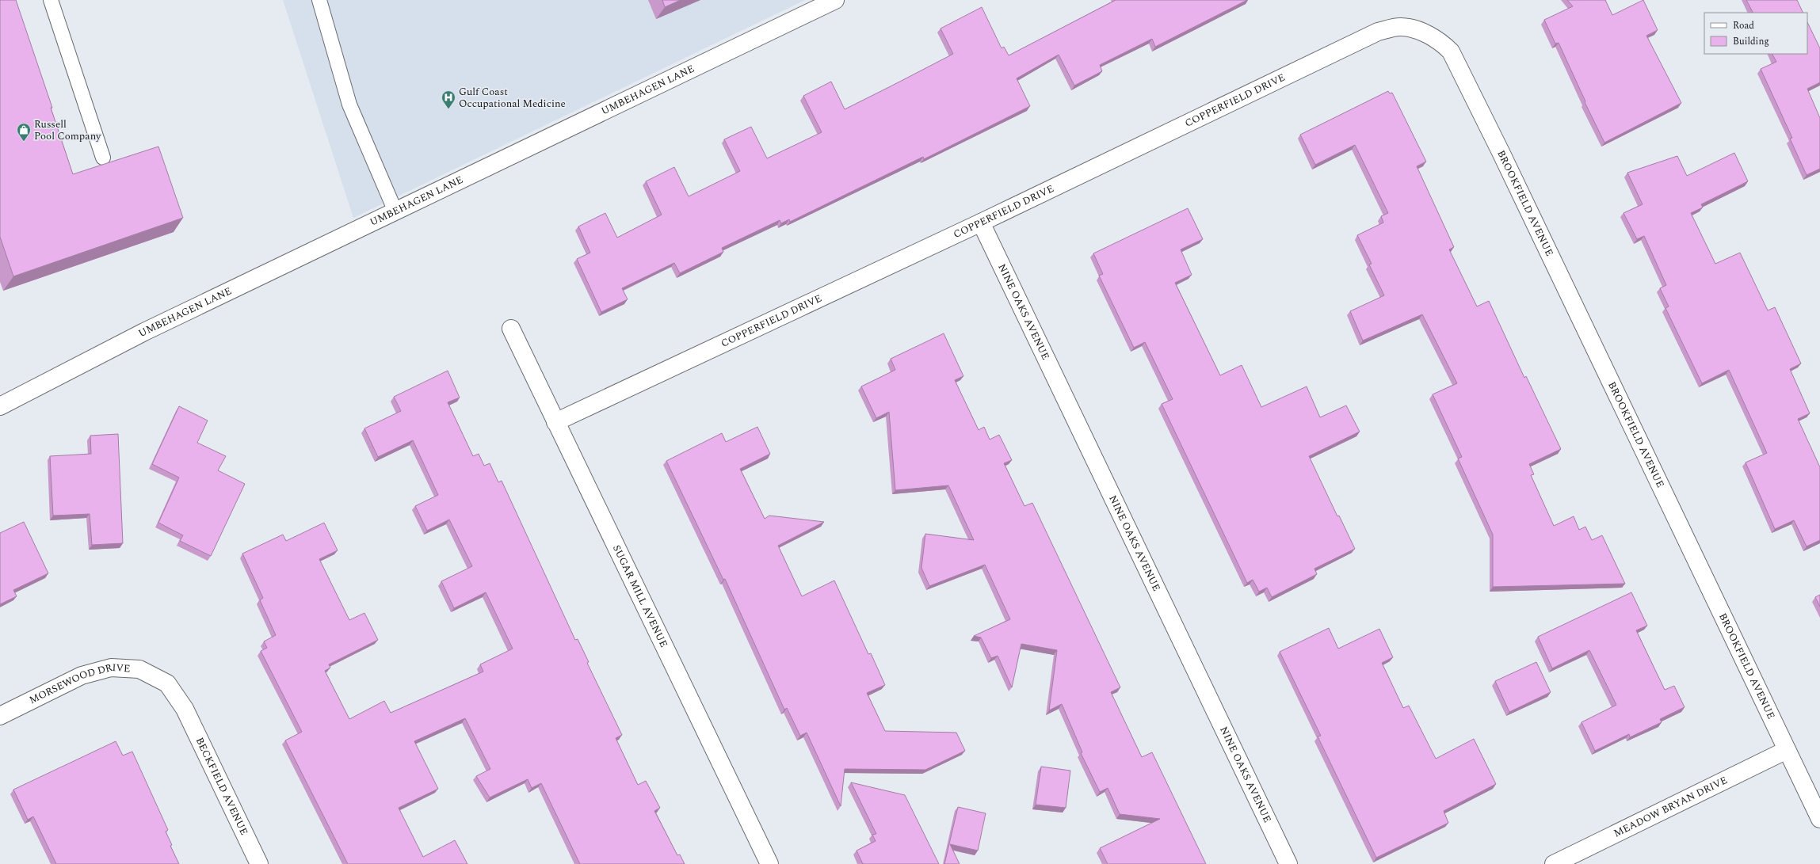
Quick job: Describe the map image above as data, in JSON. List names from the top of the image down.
{
  "streets": {
    "street": [
      "UMBEHAGEN LANE",
      "COPPERFIELD DRIVE",
      "BROOKFIELD AVENUE",
      "NINE OAKS AVENUE",
      "SUGAR MILL AVENUE",
      "MORSEWOOD DRIVE",
      "BECKFIELD AVENUE",
      "MEADOW BRYAN DRIVE"
    ]
  },
  "crossings": [
    ["COPPERFIELD DRIVE", "BROOKFIELD AVENUE"],
    ["COPPERFIELD DRIVE", "NINE OAKS AVENUE"],
    ["COPPERFIELD DRIVE", "SUGAR MILL AVENUE"],
    ["BROOKFIELD AVENUE", "MEADOW BRYAN DRIVE"],
    ["MORSEWOOD DRIVE", "BECKFIELD AVENUE"]
  ],
  "places": {
    "hospital": ["Gulf Coast Occupational Medicine"],
    "shop": ["Russell Pool Company"]
  },
  "legend": ["Road", "Building"]
}
